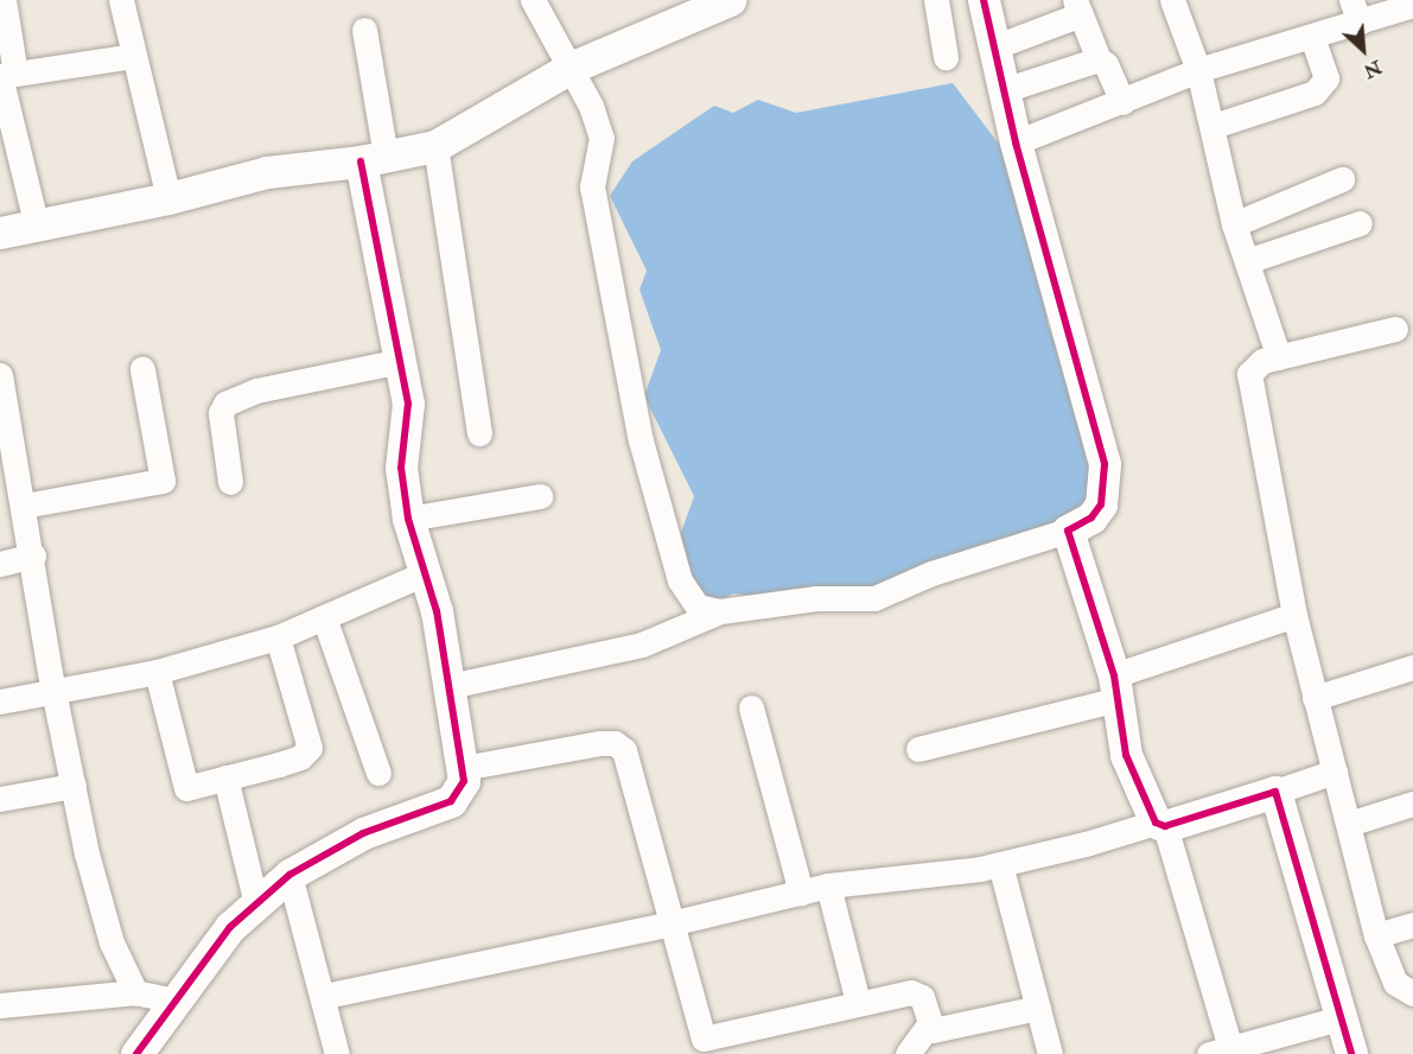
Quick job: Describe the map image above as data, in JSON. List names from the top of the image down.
{
  "north": "bottom right"
}
